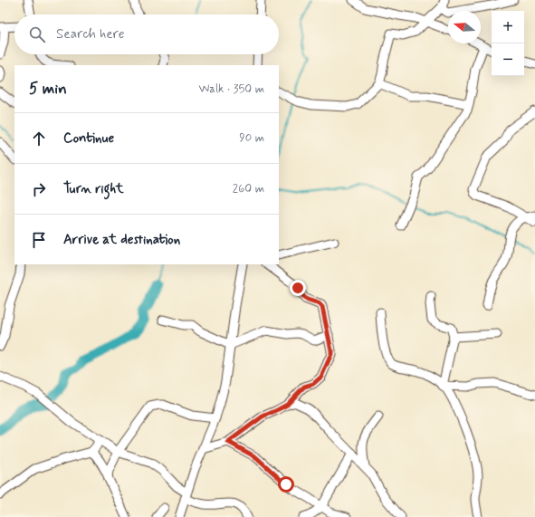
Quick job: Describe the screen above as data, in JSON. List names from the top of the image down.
{
  "north": "left",
  "page": {
    "map_buttons": ["+", "−"],
    "search": "Search here",
    "heading": ["5 min", "Walk · 350 m"],
    "list": [
      ["Continue", "90 m"],
      ["Turn right", "260 m"],
      "Arrive at destination"
    ]
  }
}
